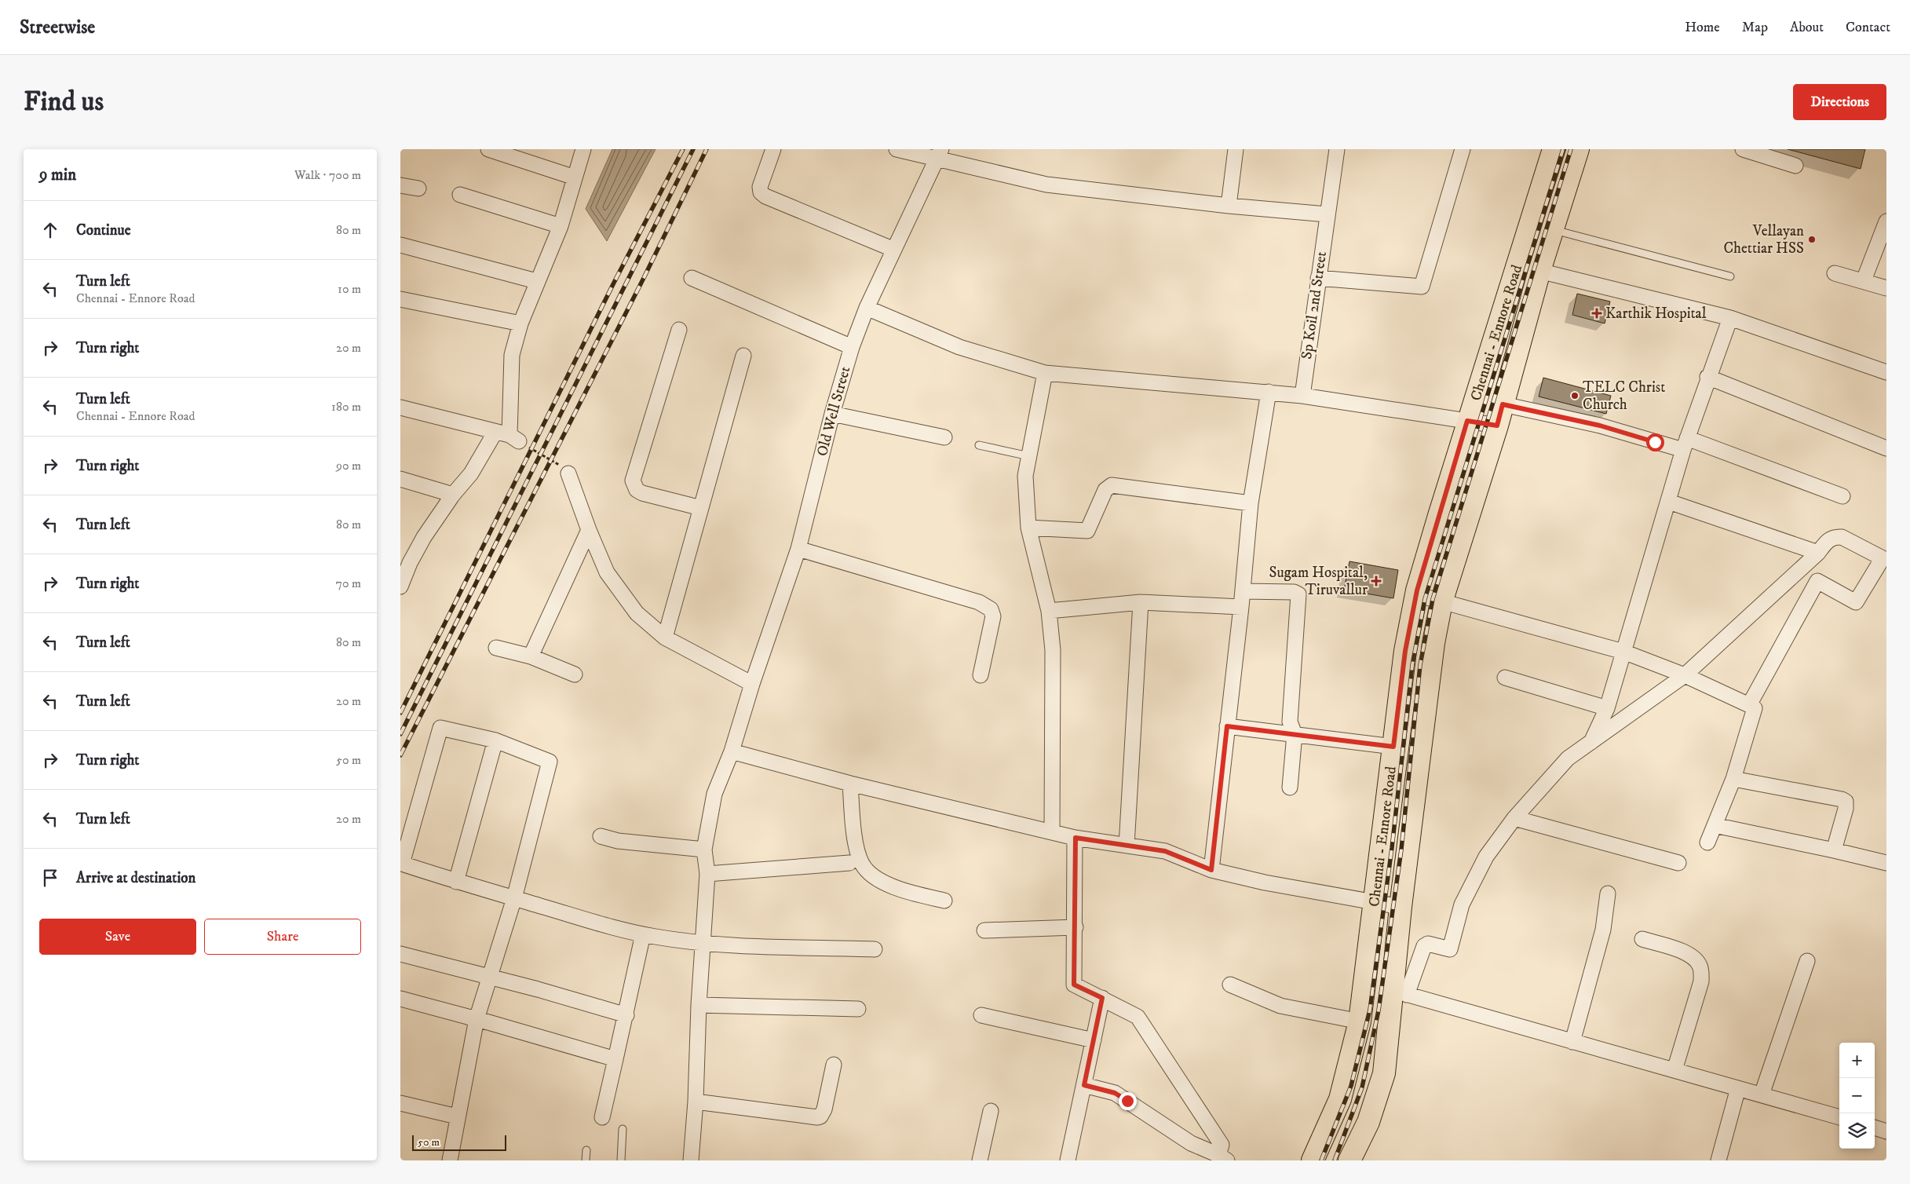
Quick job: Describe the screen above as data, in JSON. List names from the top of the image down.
{
  "streets": {
    "main road": ["Chennai - Ennore Road"],
    "street": ["Sp Koil 2nd Street", "Old Well Street"]
  },
  "places": {
    "other": ["Vellayan Chettiar HSS", "TELC Christ Church"],
    "health": ["Karthik Hospital", "Sugam Hospital, Tiruvallur"]
  },
  "scale_bar": "50 m",
  "page": {
    "header": "Streetwise",
    "nav": [
      "Home",
      "Map",
      "About",
      "Contact"
    ],
    "buttons": [
      "Directions",
      ["Save", "Share"]
    ],
    "title": "Find us",
    "heading": ["9 min", "Walk · 700 m"],
    "list": [
      ["Continue", "80 m"],
      ["Turn left", "Chennai - Ennore Road", "10 m"],
      ["Turn right", "20 m"],
      ["Turn left", "Chennai - Ennore Road", "180 m"],
      ["Turn right", "90 m"],
      ["Turn left", "80 m"],
      ["Turn right", "70 m"],
      ["Turn left", "80 m"],
      ["Turn left", "20 m"],
      ["Turn right", "50 m"],
      ["Turn left", "20 m"],
      "Arrive at destination"
    ],
    "map_buttons": ["+", "−"],
    "scale": "50 m"
  }
}
